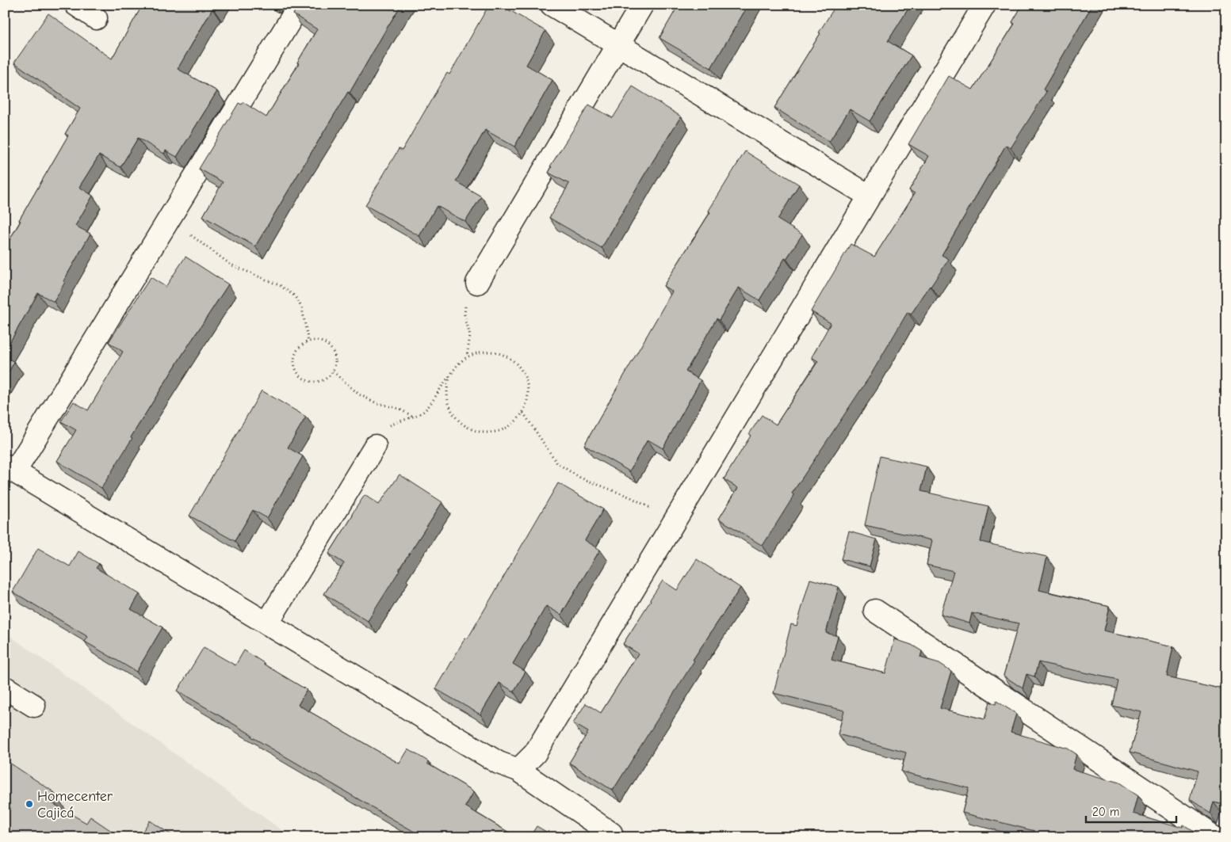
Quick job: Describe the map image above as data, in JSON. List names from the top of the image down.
{
  "places": ["Homecenter Cajicá"],
  "scale_bar": "20 m"
}
